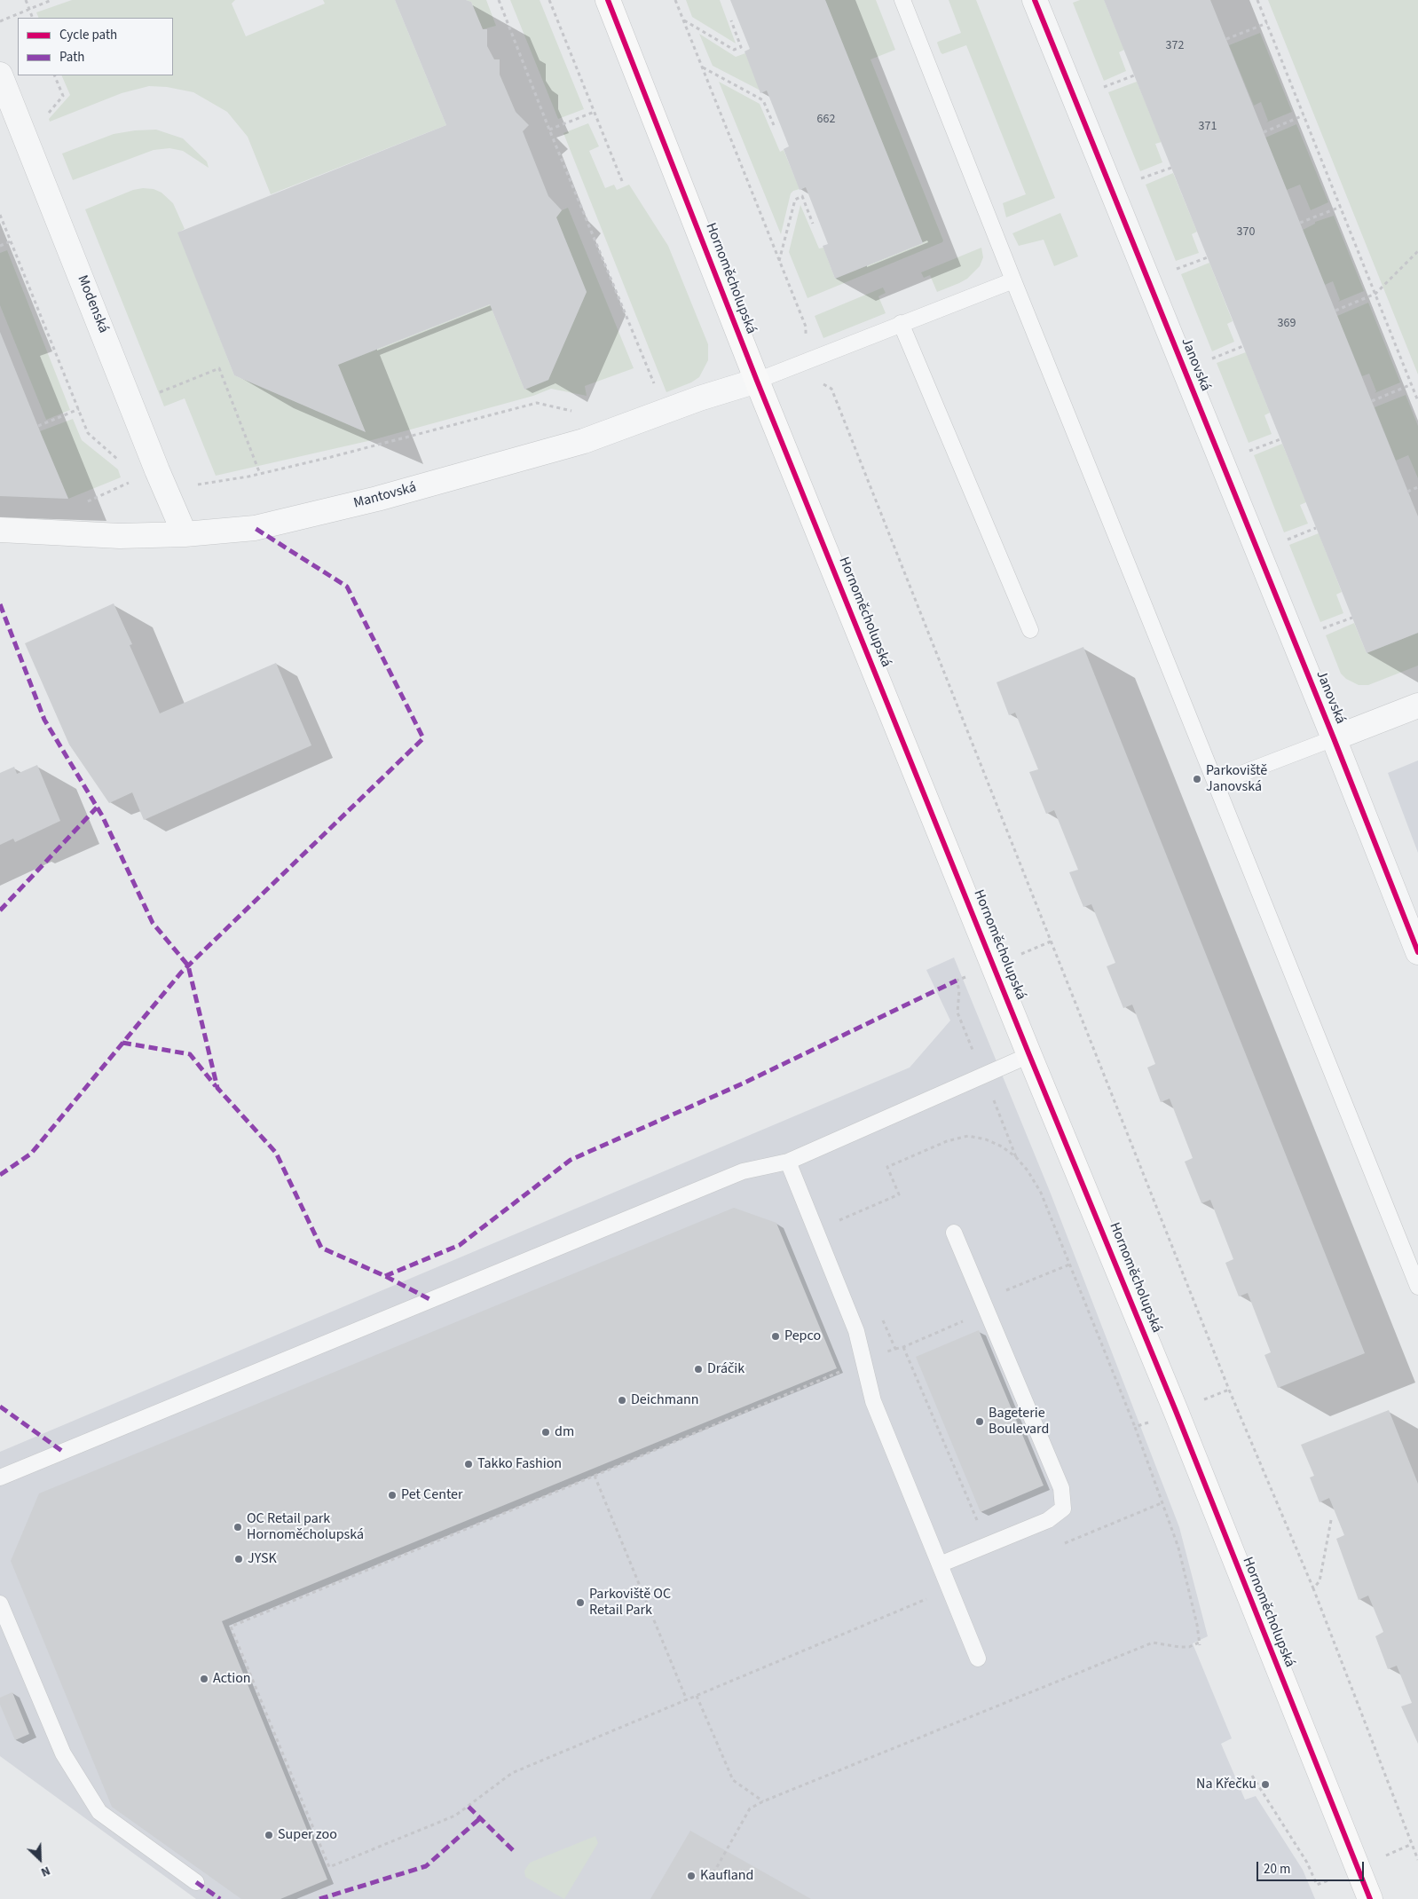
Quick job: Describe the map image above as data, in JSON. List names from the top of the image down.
{
  "streets": {
    "street": [
      "Hornoměcholupská",
      "Modenská",
      "Janovská",
      "Mantovská"
    ]
  },
  "crossings": [
    ["Hornoměcholupská", "Mantovská"],
    ["Modenská", "Mantovská"]
  ],
  "places": [
    "Parkoviště Janovská",
    "Pepco",
    "Dráčik",
    "Deichmann",
    "Bageterie Boulevard",
    "dm",
    "Takko Fashion",
    "Pet Center",
    "OC Retail park Hornoměcholupská",
    "JYSK",
    "Parkoviště OC Retail Park",
    "Action",
    "Na Křečku",
    "Super zoo",
    "Kaufland"
  ],
  "house_numbers": [
    "372",
    "662",
    "371",
    "370",
    "369"
  ],
  "legend": ["Cycle path", "Path"],
  "scale_bar": "20 m",
  "north": "bottom right"
}
